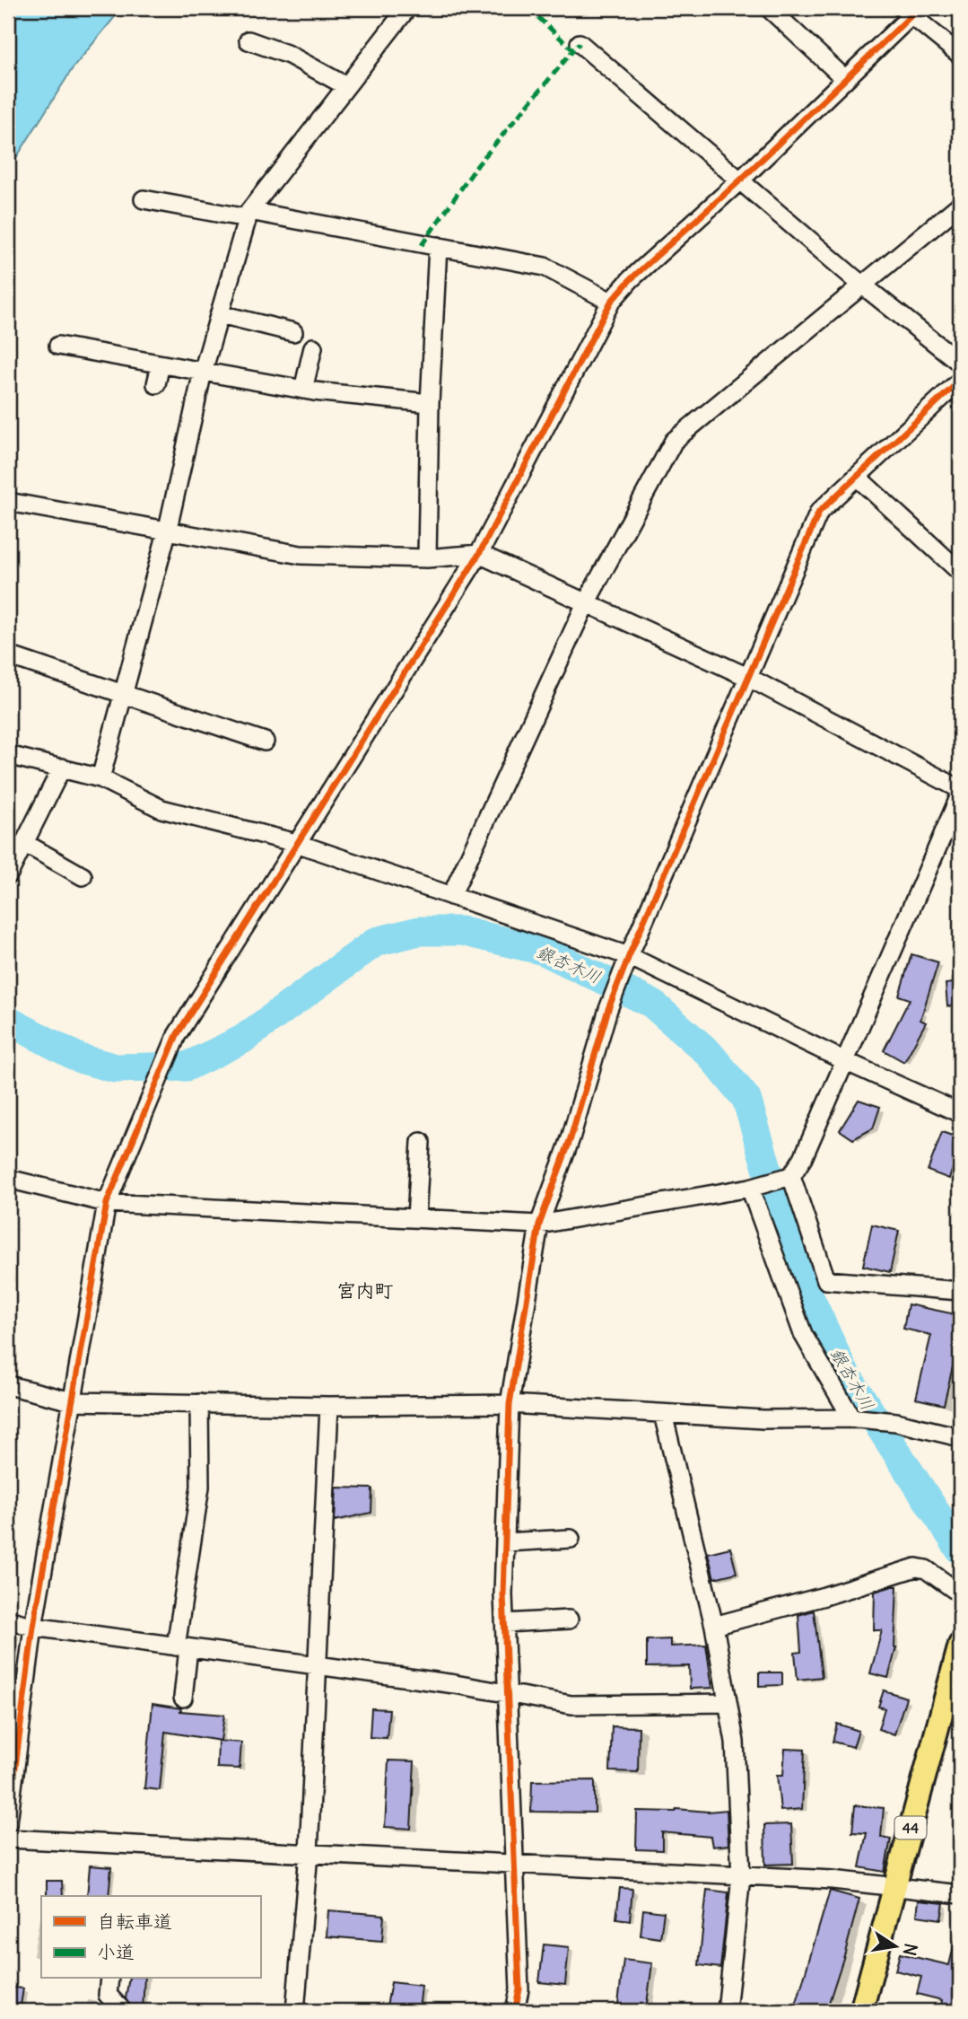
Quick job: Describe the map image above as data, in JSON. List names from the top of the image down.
{
  "streets": {
    "main road": ["44"]
  },
  "districts": ["宮内町"],
  "water": ["銀杏木川"],
  "legend": ["自転車道", "小道"],
  "north": "right"
}
